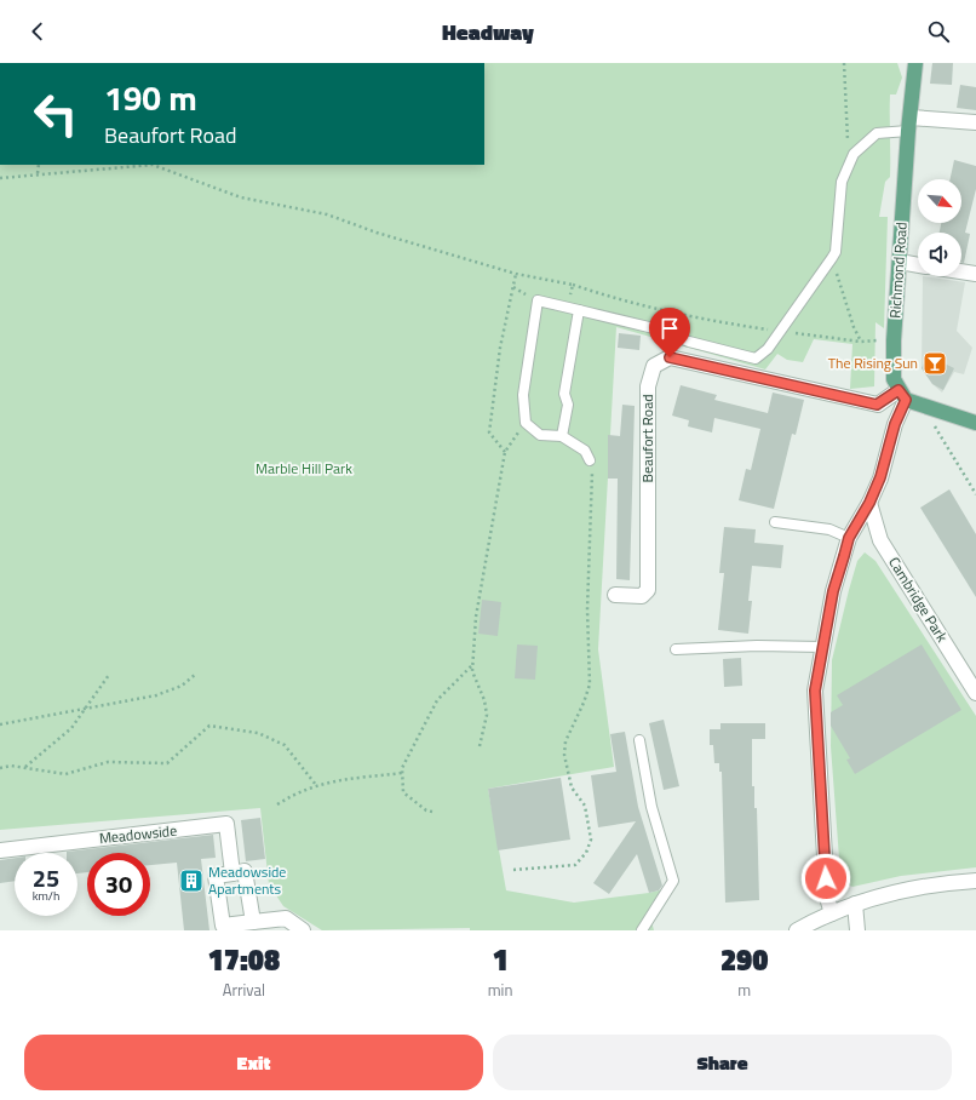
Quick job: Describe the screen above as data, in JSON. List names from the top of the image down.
{
  "streets": {
    "main road": ["Richmond Road"],
    "street": ["Beaufort Road", "Cambridge Park", "Meadowside"]
  },
  "crossings": [
    ["Richmond Road", "Beaufort Road"]
  ],
  "parks": ["Marble Hill Park"],
  "places": {
    "bar": ["The Rising Sun"],
    "building": ["Meadowside Apartments"]
  },
  "north": "bottom right",
  "page": {
    "header": "Headway",
    "turn": ["190 m", "Beaufort Road"],
    "speed": "25 km/h",
    "limit": "30",
    "eta": [
      "17:08",
      "Arrival",
      "1",
      "min",
      "290",
      "m"
    ],
    "buttons": ["Exit", "Share"]
  }
}
